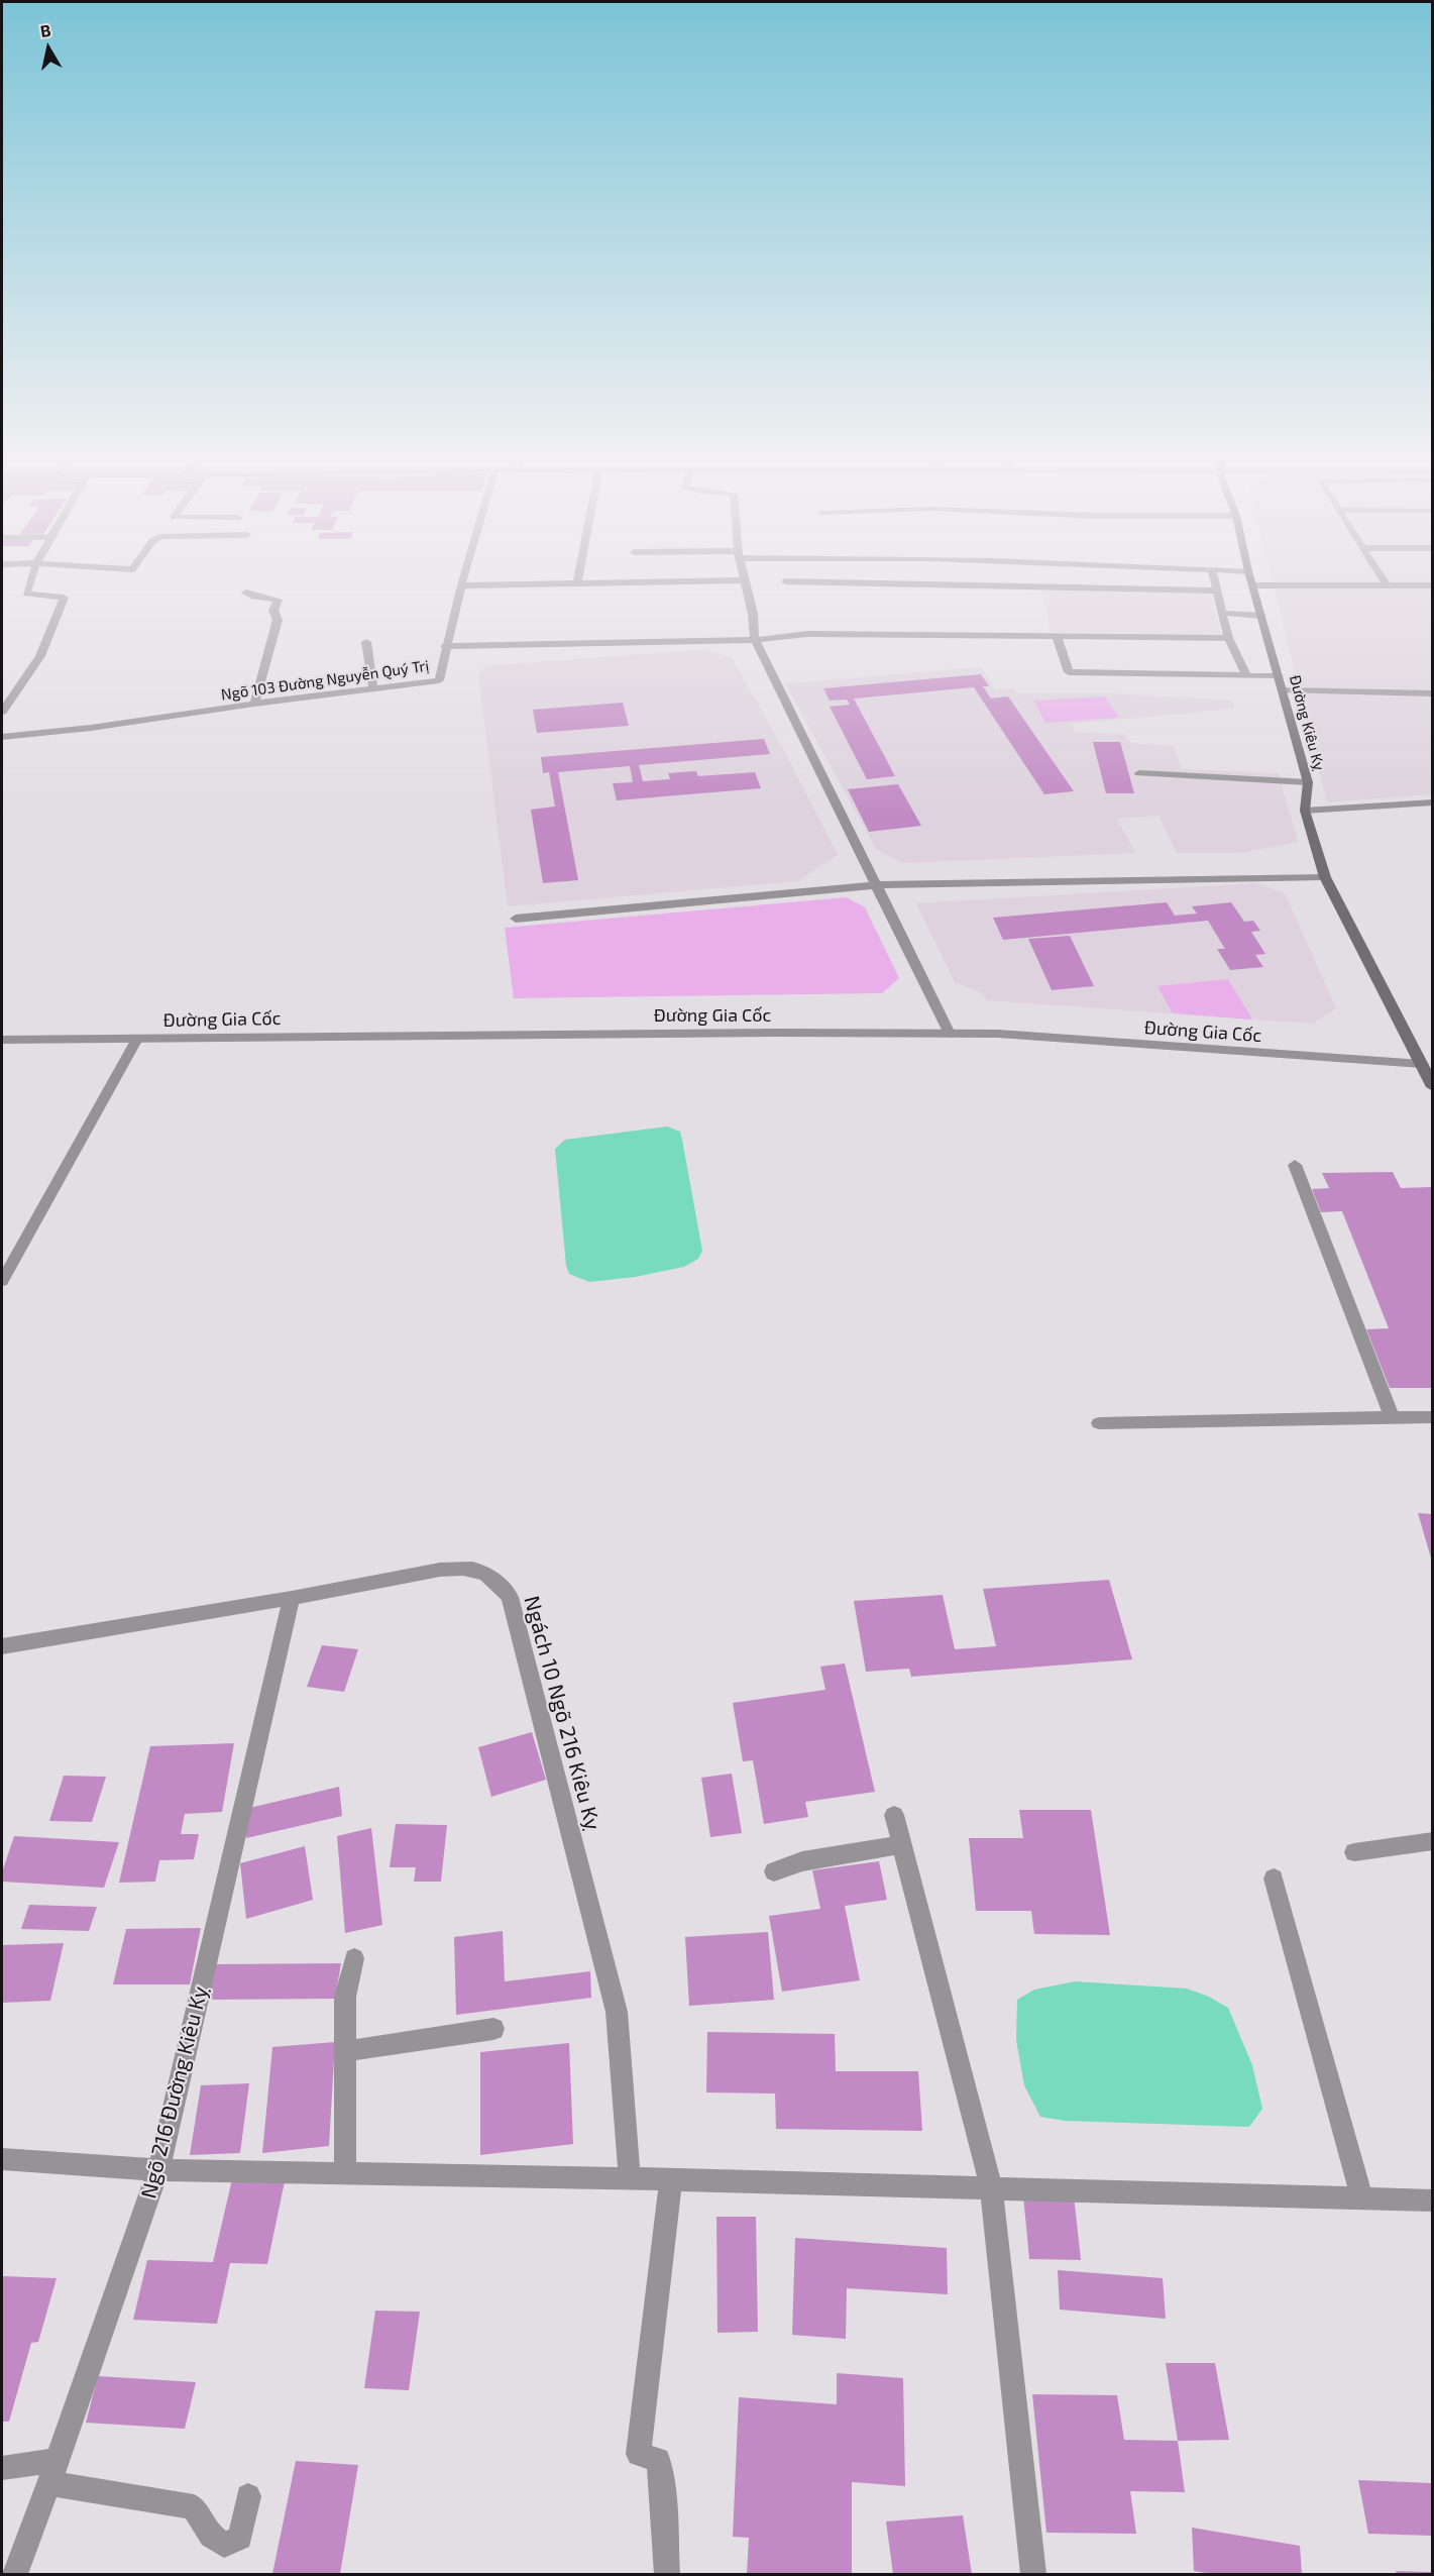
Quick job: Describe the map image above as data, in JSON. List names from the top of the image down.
{
  "streets": {
    "main road": ["Đường Kiêu Kỵ"],
    "street": [
      "Ngõ 103 Đường Nguyễn Quý Trị",
      "Đường Gia Cốc",
      "Ngách 10 Ngõ 216 Kiêu Kỵ",
      "Ngõ 216 Đường Kiêu Kỵ"
    ]
  },
  "crossings": [
    ["Đường Kiêu Kỵ", "Đường Gia Cốc"],
    ["Ngách 10 Ngõ 216 Kiêu Kỵ", "Ngõ 216 Đường Kiêu Kỵ"]
  ],
  "north": "top"
}
